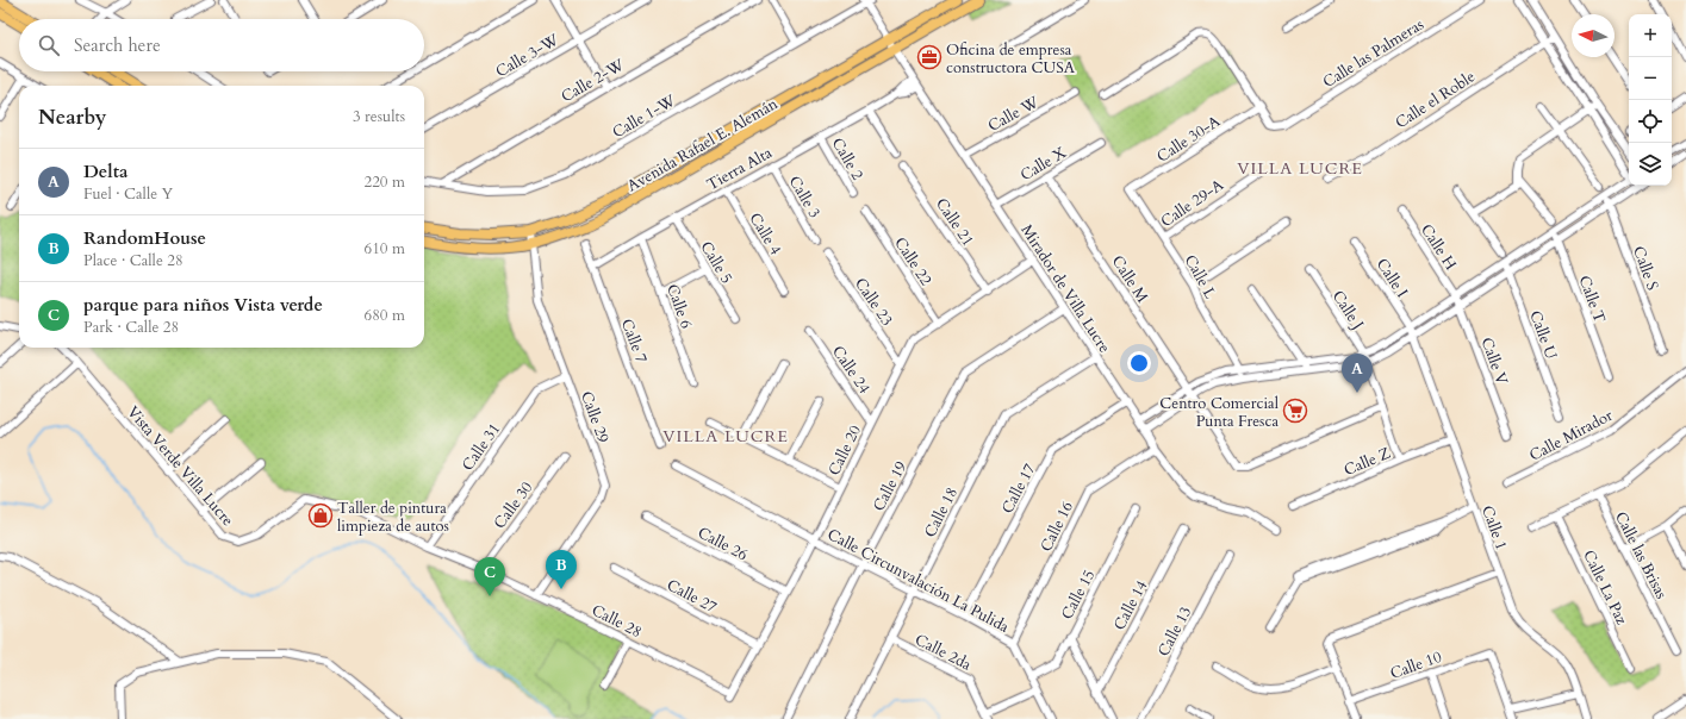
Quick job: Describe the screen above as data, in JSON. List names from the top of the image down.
{
  "streets": {
    "main road": ["Avenida Rafael E. Alemán"],
    "street": [
      "Calle las Palmeras",
      "Calle 3-W",
      "Calle 2-W",
      "Calle el Roble",
      "Calle W",
      "Calle 1-W",
      "Calle 30-A",
      "Calle 2",
      "Calle X",
      "Tierra Alta",
      "Calle 3",
      "Calle 29-A",
      "Calle 21",
      "Calle 4",
      "Calle H",
      "Calle 22",
      "Calle 5",
      "Calle S",
      "Calle L",
      "Calle I",
      "Calle M",
      "Mirador de Villa Lucre",
      "Calle T",
      "Calle 23",
      "Calle 6",
      "Calle J",
      "Calle U",
      "Calle 7",
      "Calle V",
      "Calle 24",
      "Calle 29",
      "Calle Mirador",
      "Calle 31",
      "Calle 20",
      "Calle Z",
      "Vista Verde Villa Lucre",
      "Calle 19",
      "Calle 17",
      "Calle 30",
      "Calle 18",
      "Calle 16",
      "Calle 1",
      "Calle 26",
      "Calle las Brisas",
      "Calle Circunvalación La Pulida",
      "Calle La Paz",
      "Calle 15",
      "Calle 27",
      "Calle 14",
      "Calle 28",
      "Calle 13",
      "Calle 2da",
      "Calle 10"
    ]
  },
  "crossings": [
    ["Calle las Palmeras", "Calle 30-A"],
    ["Calle 2-W", "Calle 1-W"],
    ["Calle W", "Mirador de Villa Lucre"],
    ["Calle 1-W", "Mirador de Villa Lucre"],
    ["Calle 30-A", "Calle L"],
    ["Avenida Rafael E. Alemán", "Mirador de Villa Lucre"],
    ["Avenida Rafael E. Alemán", "Calle 29"],
    ["Calle 2", "Tierra Alta"],
    ["Calle X", "Calle M"],
    ["Calle X", "Mirador de Villa Lucre"],
    ["Tierra Alta", "Calle 3"],
    ["Tierra Alta", "Calle 4"],
    ["Tierra Alta", "Calle 5"],
    ["Tierra Alta", "Mirador de Villa Lucre"],
    ["Tierra Alta", "Calle 6"],
    ["Tierra Alta", "Calle 7"],
    ["Calle 29-A", "Calle L"],
    ["Calle 21", "Calle 20"],
    ["Calle H", "Calle V"],
    ["Calle 22", "Calle 20"],
    ["Calle I", "Calle 1"],
    ["Calle M", "Calle J"],
    ["Mirador de Villa Lucre", "Calle 20"],
    ["Mirador de Villa Lucre", "Calle 19"],
    ["Mirador de Villa Lucre", "Calle 17"],
    ["Mirador de Villa Lucre", "Calle 18"],
    ["Mirador de Villa Lucre", "Calle 16"],
    ["Calle 23", "Calle 20"],
    ["Calle J", "Calle Z"],
    ["Calle 24", "Calle 20"],
    ["Calle 29", "Calle 31"],
    ["Calle 29", "Calle 28"],
    ["Calle 31", "Calle 28"],
    ["Calle 20", "Calle 26"],
    ["Calle 20", "Calle Circunvalación La Pulida"],
    ["Calle 20", "Calle 27"],
    ["Calle 20", "Calle 28"],
    ["Calle Z", "Calle 1"],
    ["Vista Verde Villa Lucre", "Calle 28"],
    ["Calle 19", "Calle Circunvalación La Pulida"],
    ["Calle 17", "Calle Circunvalación La Pulida"],
    ["Calle 30", "Calle 28"],
    ["Calle 18", "Calle Circunvalación La Pulida"],
    ["Calle 18", "Calle 2da"],
    ["Calle 16", "Calle Circunvalación La Pulida"],
    ["Calle Circunvalación La Pulida", "Calle 15"]
  ],
  "districts": ["VILLA LUCRE", "VILLA LUCRE"],
  "places": {
    "office": ["Oficina de empresa constructora CUSA"],
    "supermarket": ["Centro Comercial Punta Fresca"],
    "shop": ["Taller de pintura limpieza de autos"]
  },
  "north": "left",
  "page": {
    "map_buttons": ["+", "−"],
    "search": "Search here",
    "heading": ["Nearby", "3 results"],
    "list": [
      {
        "mark": "A",
        "name": "Delta",
        "note": "Fuel · Calle Y",
        "value": "220 m"
      },
      {
        "mark": "B",
        "name": "RandomHouse",
        "note": "Place · Calle 28",
        "value": "610 m"
      },
      {
        "mark": "C",
        "name": "parque para niños Vista verde",
        "note": "Park · Calle 28",
        "value": "680 m"
      }
    ],
    "pins": ["A", "B", "C"]
  }
}
